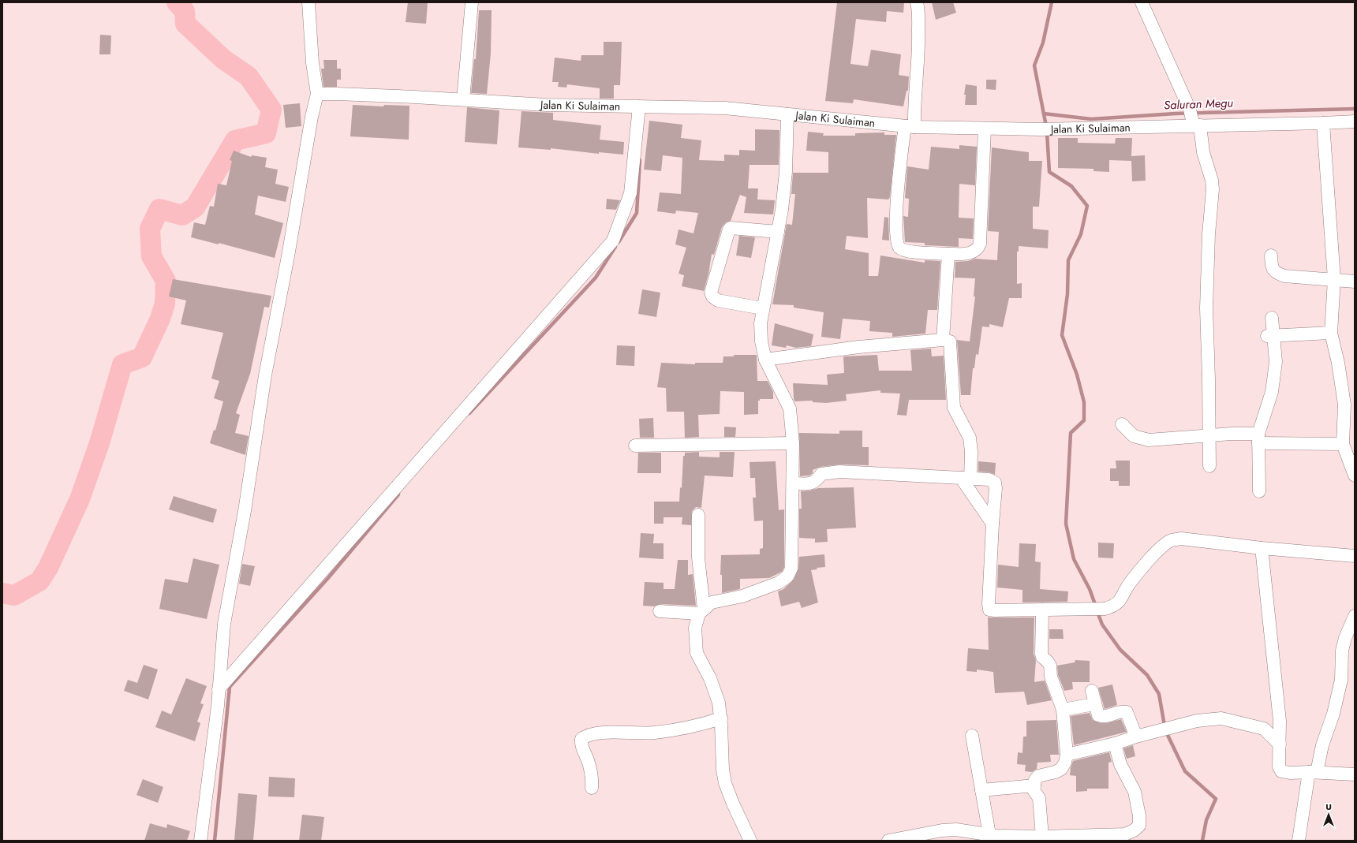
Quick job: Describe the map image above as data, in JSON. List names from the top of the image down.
{
  "streets": {
    "street": ["Jalan Ki Sulaiman"]
  },
  "water": ["Saluran Megu"],
  "north": "top"
}
